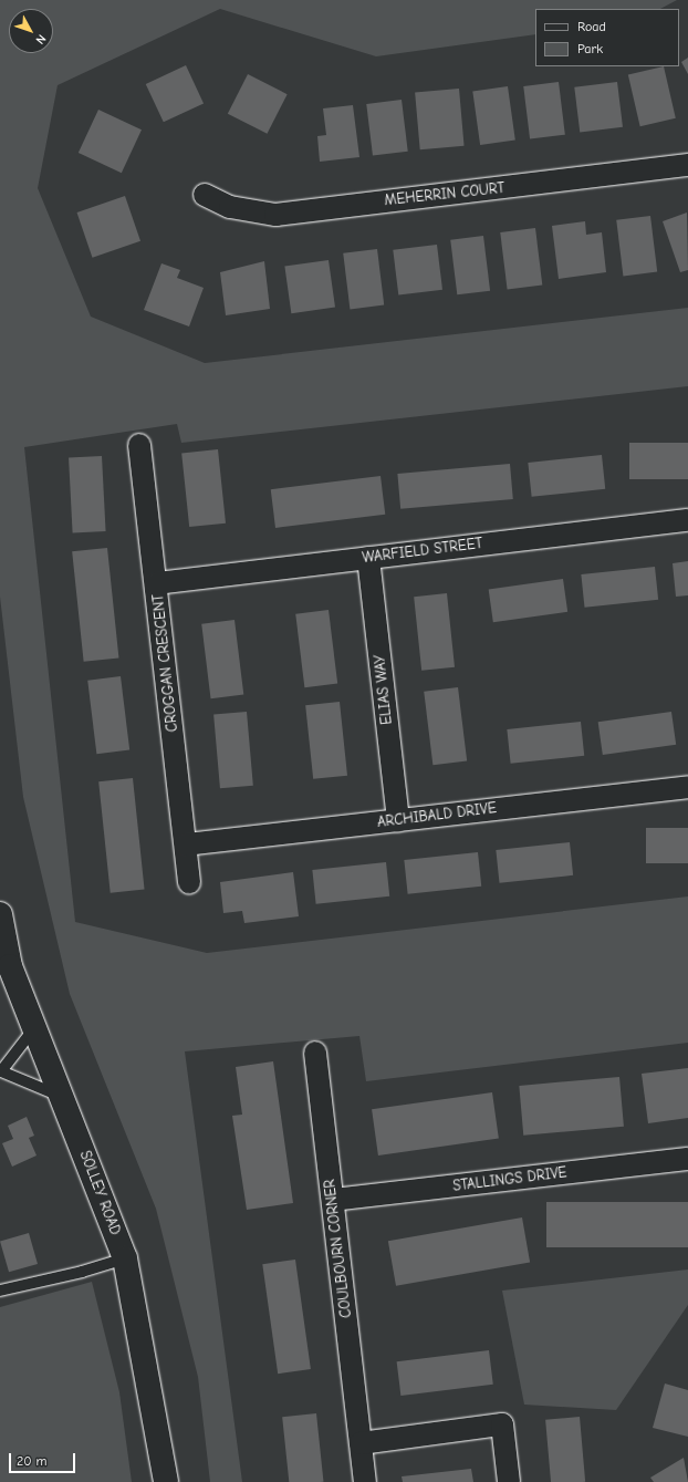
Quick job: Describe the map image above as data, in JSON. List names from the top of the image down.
{
  "streets": {
    "main road": ["SOLLEY ROAD"],
    "street": [
      "MEHERRIN COURT",
      "WARFIELD STREET",
      "CROGGAN CRESCENT",
      "ELIAS WAY",
      "ARCHIBALD DRIVE",
      "STALLINGS DRIVE",
      "COULBOURN CORNER"
    ]
  },
  "crossings": [
    ["WARFIELD STREET", "CROGGAN CRESCENT"],
    ["WARFIELD STREET", "ELIAS WAY"],
    ["CROGGAN CRESCENT", "ARCHIBALD DRIVE"],
    ["ELIAS WAY", "ARCHIBALD DRIVE"],
    ["STALLINGS DRIVE", "COULBOURN CORNER"]
  ],
  "legend": ["Road", "Park"],
  "scale_bar": "20 m",
  "north": "bottom right"
}
